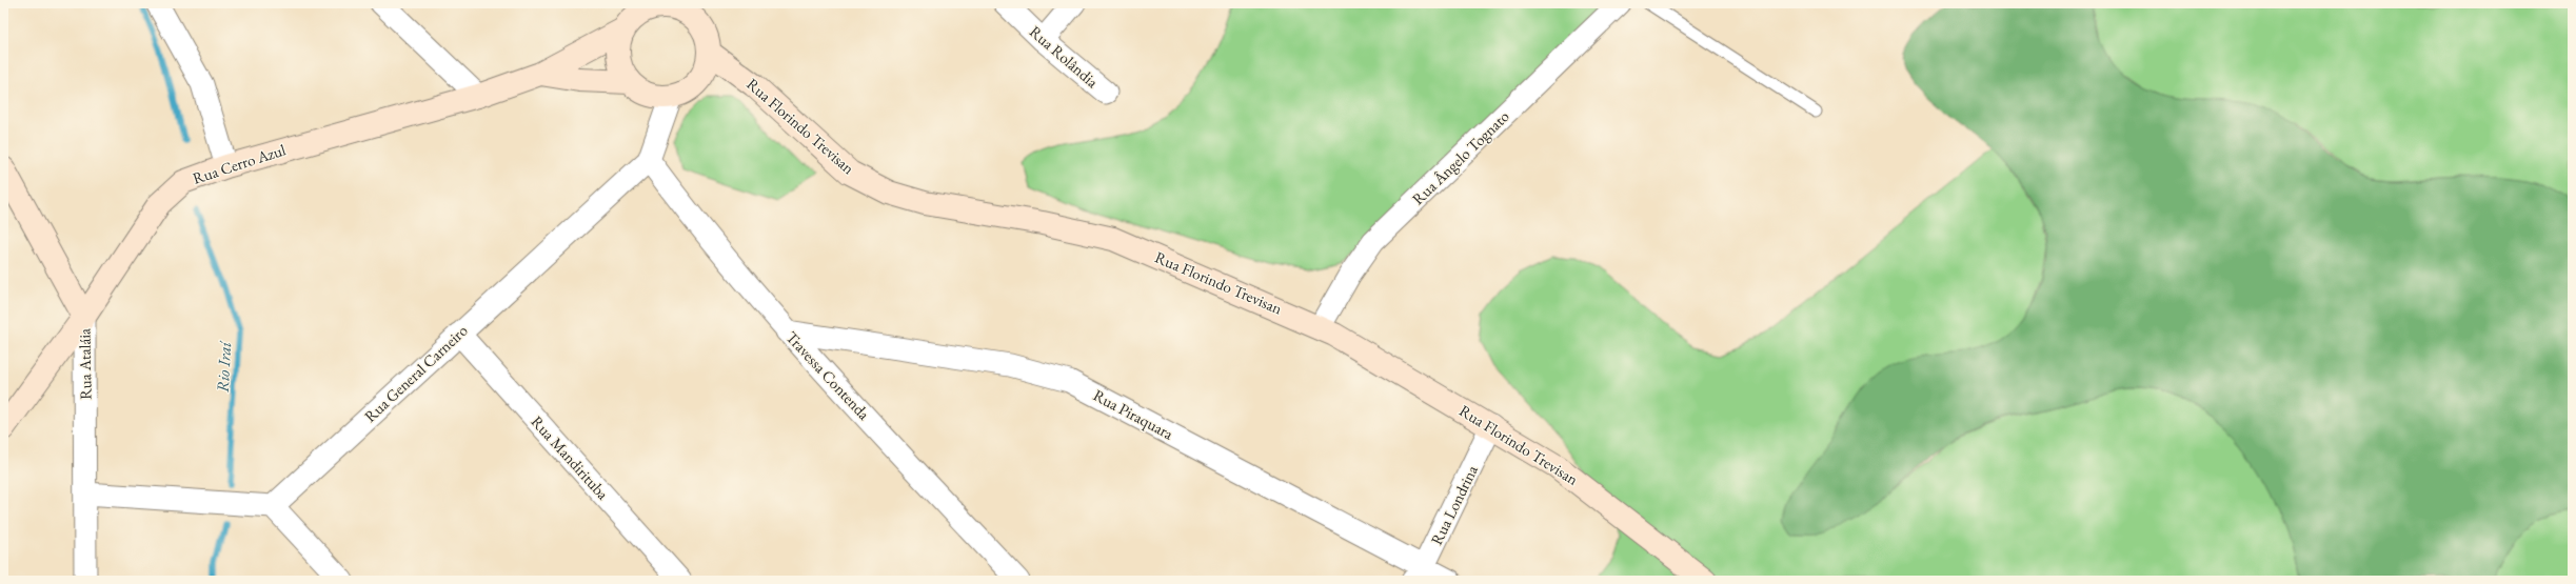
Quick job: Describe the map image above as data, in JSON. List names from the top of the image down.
{
  "streets": {
    "street": [
      "Rua Rolândia",
      "Rua Florindo Trevisan",
      "Rua Ângelo Tognato",
      "Rua Cerro Azul",
      "Rua Ataláia",
      "Rua General Carneiro",
      "Travessa Contenda",
      "Rua Piraquara",
      "Rua Mandirituba",
      "Rua Londrina"
    ]
  },
  "crossings": [
    ["Rua Florindo Trevisan", "Rua Ângelo Tognato"],
    ["Rua Florindo Trevisan", "Rua Cerro Azul"],
    ["Rua Florindo Trevisan", "Rua General Carneiro"],
    ["Rua Florindo Trevisan", "Rua Londrina"],
    ["Rua Cerro Azul", "Rua Ataláia"],
    ["Rua Cerro Azul", "Rua General Carneiro"],
    ["Rua General Carneiro", "Travessa Contenda"],
    ["Rua General Carneiro", "Rua Mandirituba"],
    ["Travessa Contenda", "Rua Piraquara"],
    ["Rua Piraquara", "Rua Londrina"]
  ],
  "water": ["Rio Iraí"]
}
